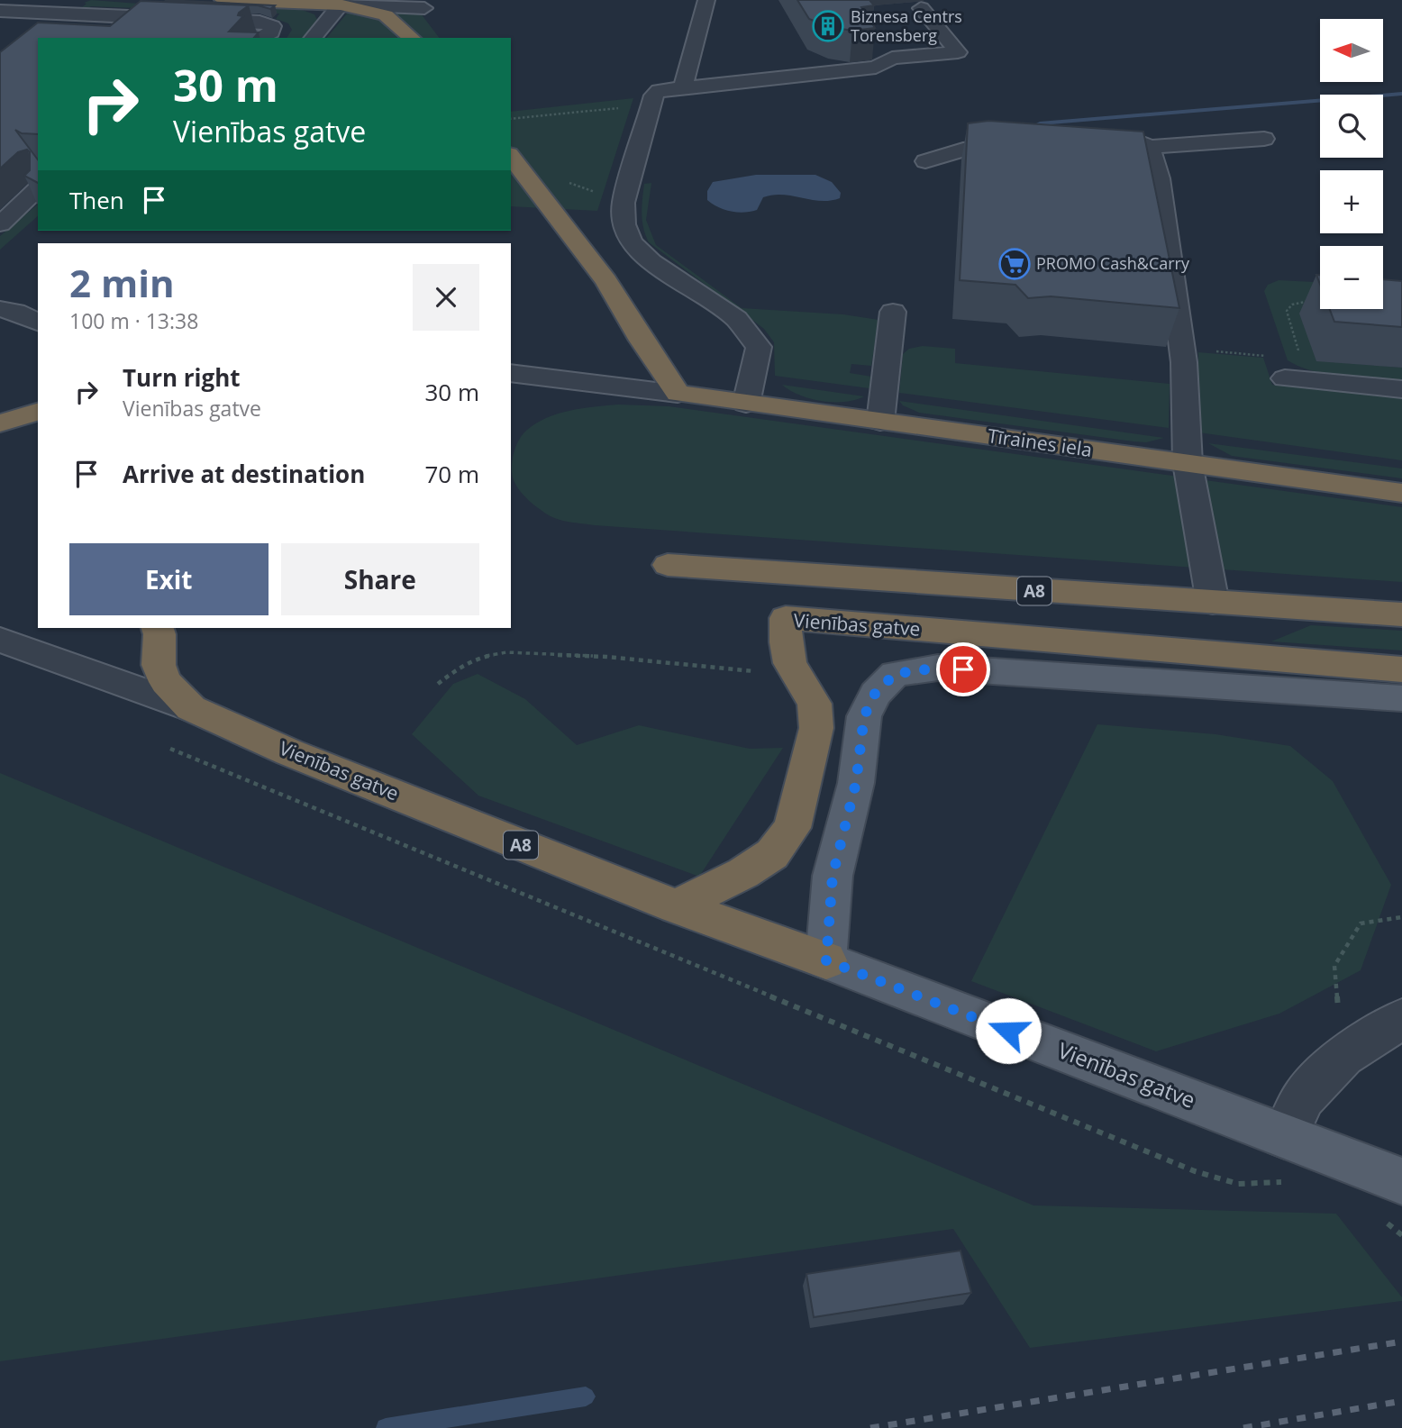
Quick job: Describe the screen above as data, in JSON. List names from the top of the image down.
{
  "streets": {
    "highway": ["Tīraines iela", "A8", "Vienības gatve"]
  },
  "places": {
    "building": ["Biznesa Centrs Torensberg"],
    "supermarket": ["PROMO Cash&Carry"]
  },
  "north": "left",
  "page": {
    "map_buttons": ["+", "−"],
    "turn": ["30 m", "Vienības gatve"],
    "then": "Then",
    "heading": ["2 min", "100 m · 13:38"],
    "list": [
      {
        "name": "Turn right",
        "note": "Vienības gatve",
        "value": "30 m"
      },
      {
        "name": "Arrive at destination",
        "value": "70 m"
      }
    ],
    "buttons": ["Exit", "Share"]
  }
}
